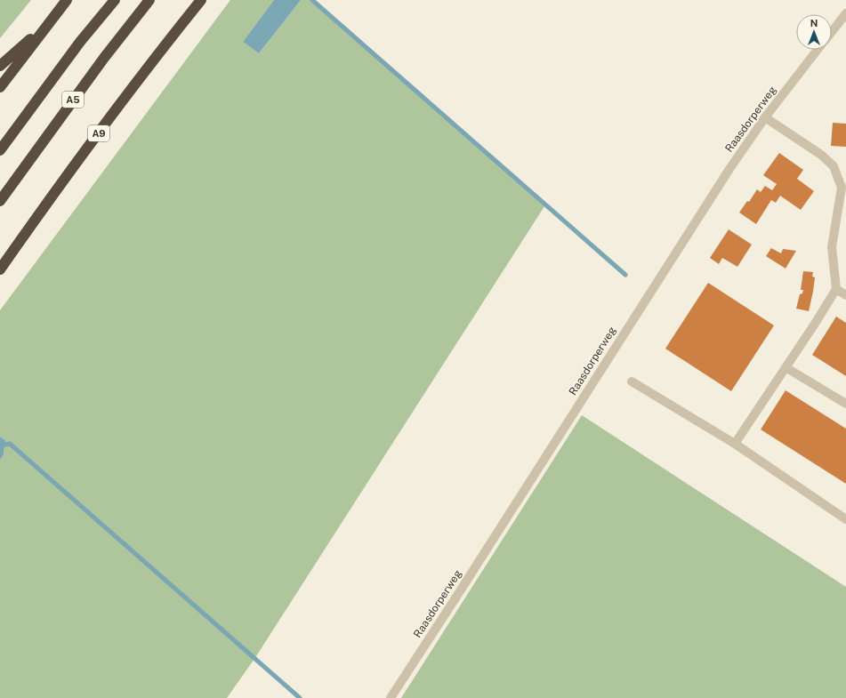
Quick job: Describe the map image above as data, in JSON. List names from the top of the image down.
{
  "streets": {
    "highway": ["A5", "A9"],
    "street": ["Raasdorperweg"]
  },
  "north": "top"
}
